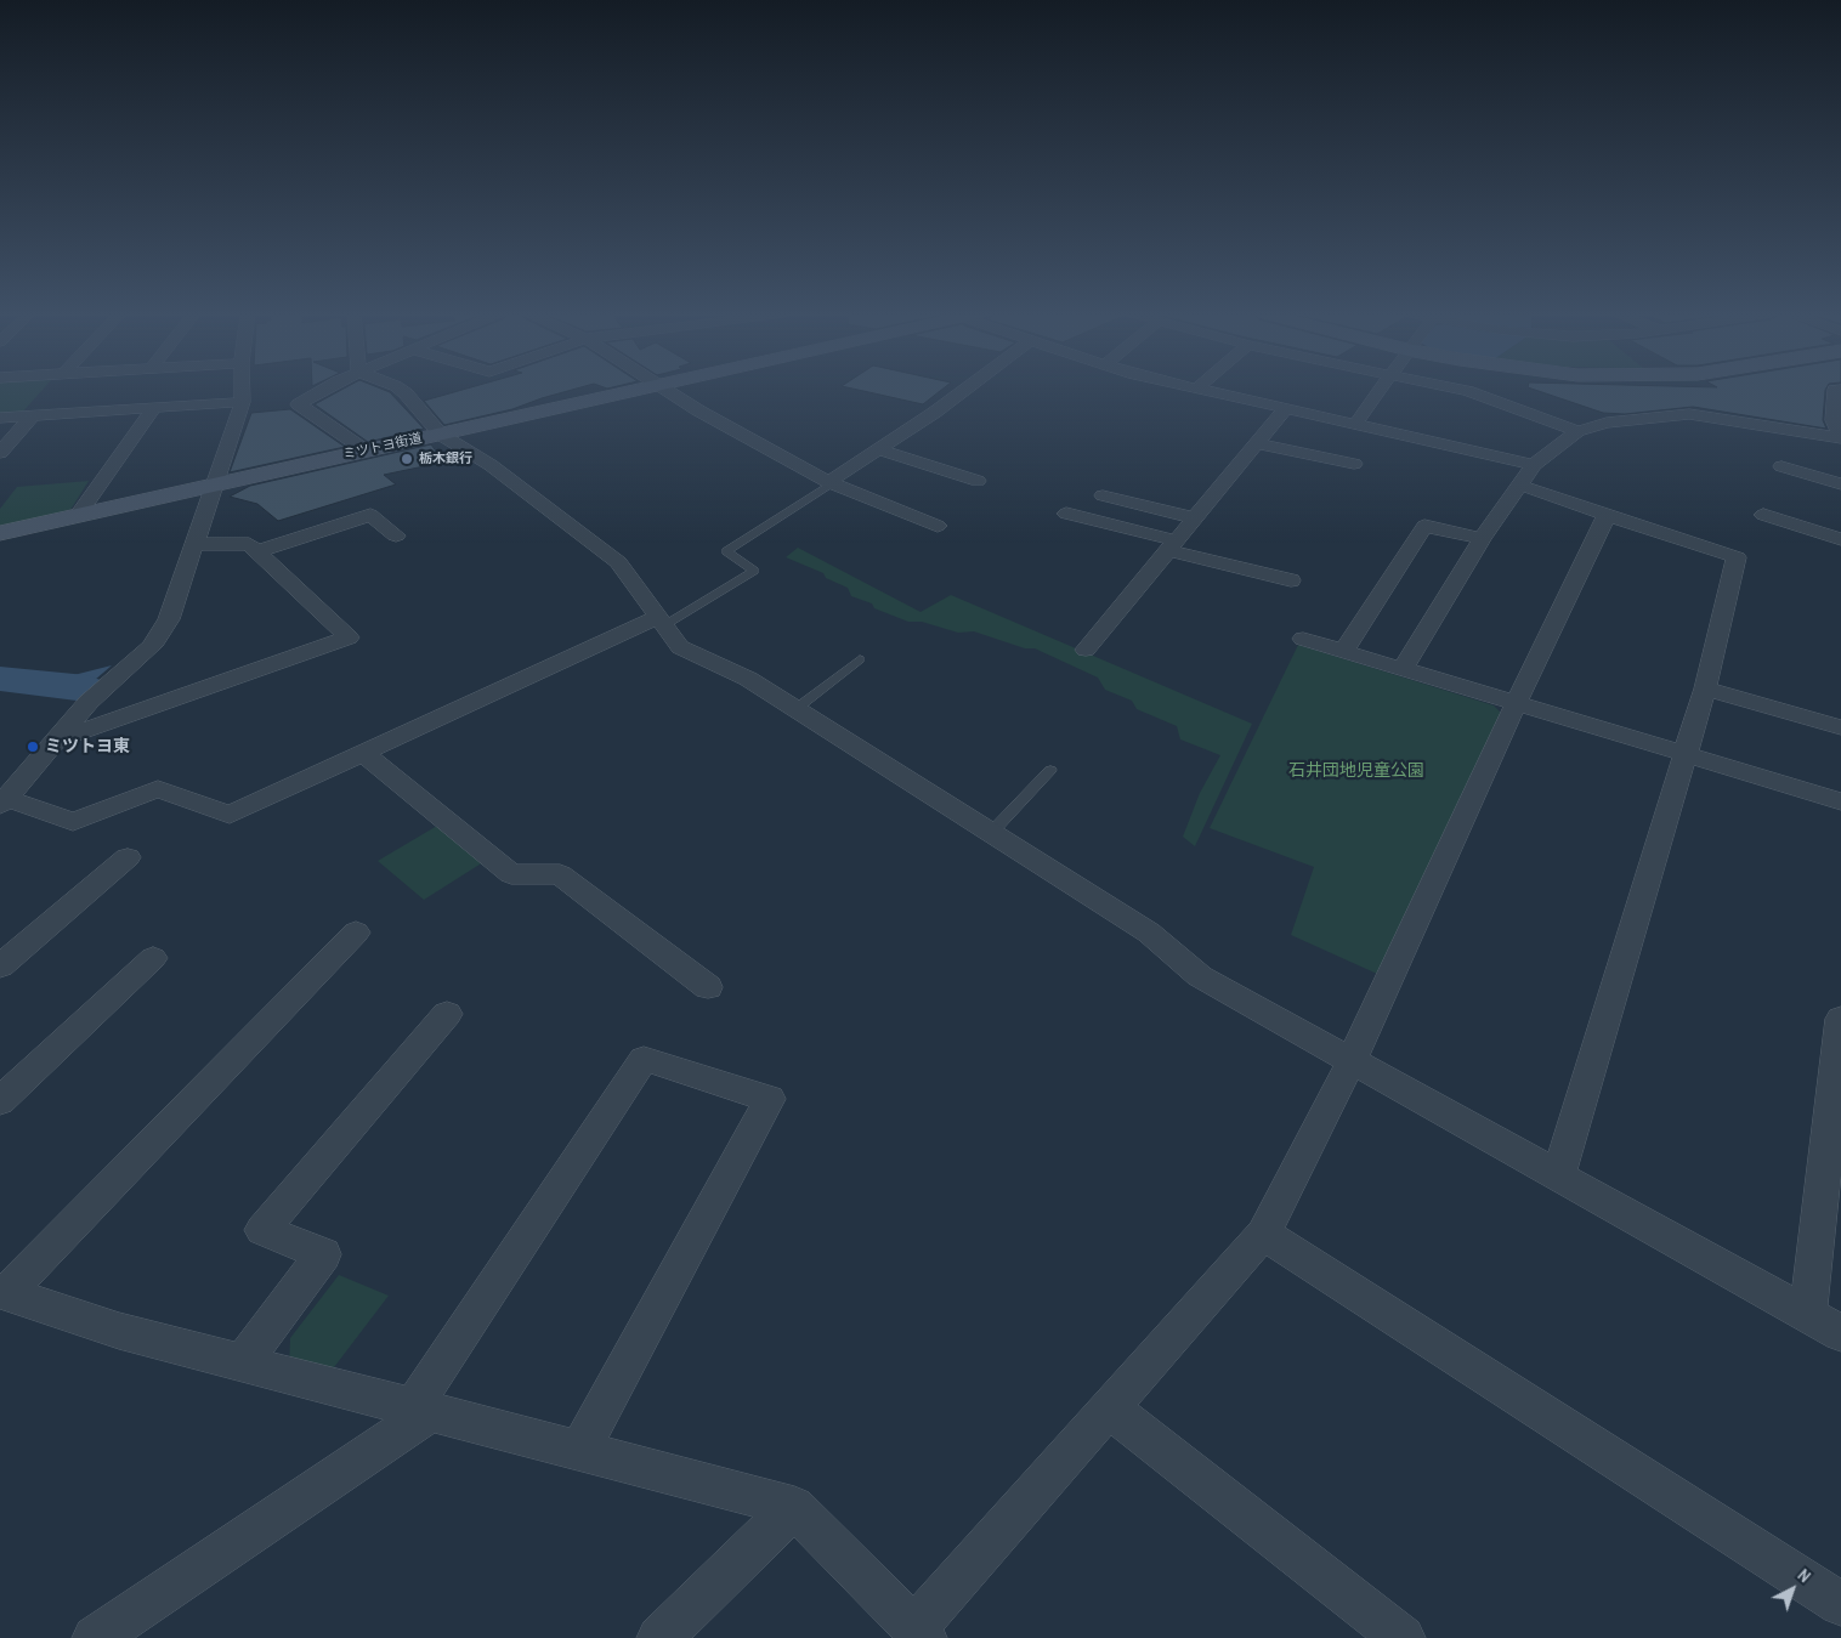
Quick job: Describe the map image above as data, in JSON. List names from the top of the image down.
{
  "streets": {
    "street": ["ミツトヨ街道"]
  },
  "parks": ["石井団地児童公園"],
  "places": ["栃木銀行", "ミツトヨ東"],
  "north": "top right"
}
